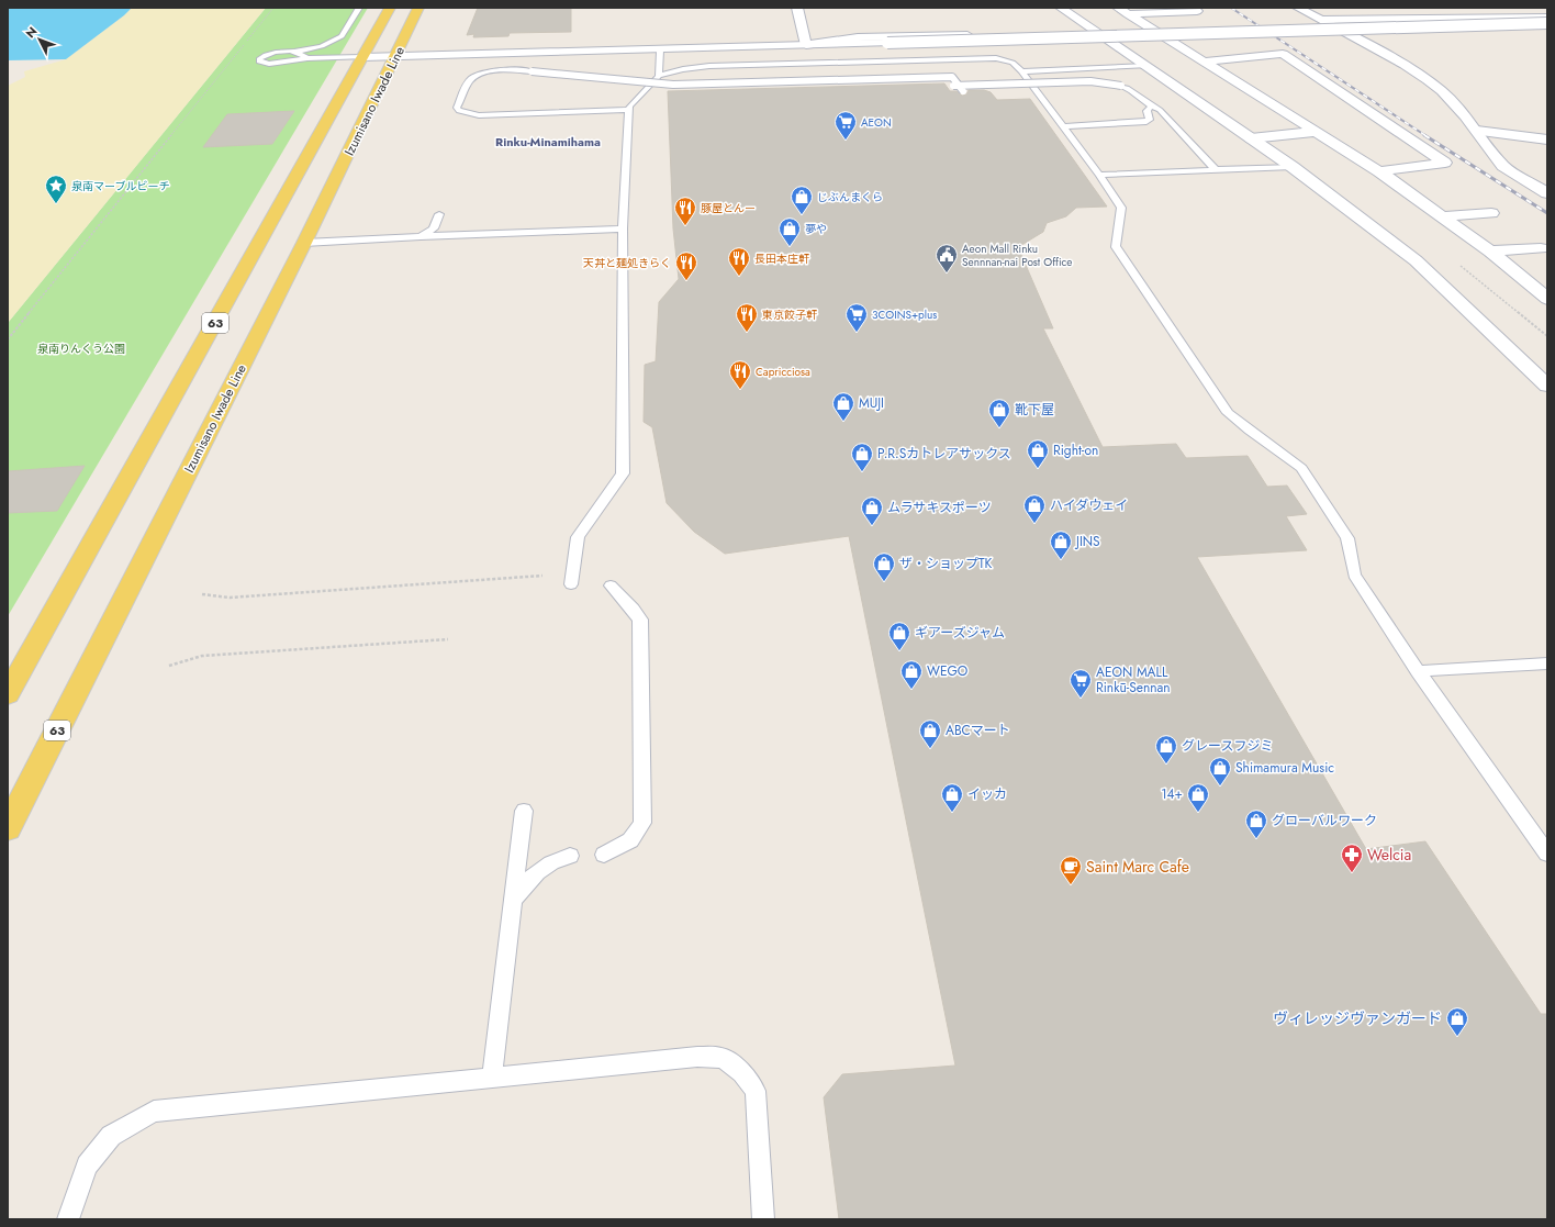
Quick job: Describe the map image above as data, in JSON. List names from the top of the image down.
{
  "streets": {
    "main road": ["Izumisano Iwade Line", "63"]
  },
  "districts": ["Rinku-Minamihama"],
  "parks": ["泉南りんくう公園"],
  "places": {
    "supermarket": ["AEON", "3COINS+plus", "AEON MALL Rinkū-Sennan"],
    "place": ["泉南マーブルビーチ"],
    "shop": [
      "じぶんまくら",
      "夢や",
      "MUJI",
      "靴下屋",
      "Right-on",
      "P.R.Sカトレアサックス",
      "ハイダウェイ",
      "ムラサキスポーツ",
      "JINS",
      "ザ・ショップTK",
      "ギアーズジャム",
      "WEGO",
      "ABCマート",
      "グレースフジミ",
      "Shimamura Music",
      "イッカ",
      "14+",
      "グローバルワーク",
      "ヴィレッジヴァンガード"
    ],
    "restaurant": [
      "豚屋とんー",
      "長田本庄軒",
      "天丼と麺処きらく",
      "東京餃子軒",
      "Capricciosa"
    ],
    "public building": ["Aeon Mall Rinku Sennnan-nai Post Office"],
    "pharmacy": ["Welcia"],
    "cafe": ["Saint Marc Cafe"]
  },
  "north": "top left"
}
